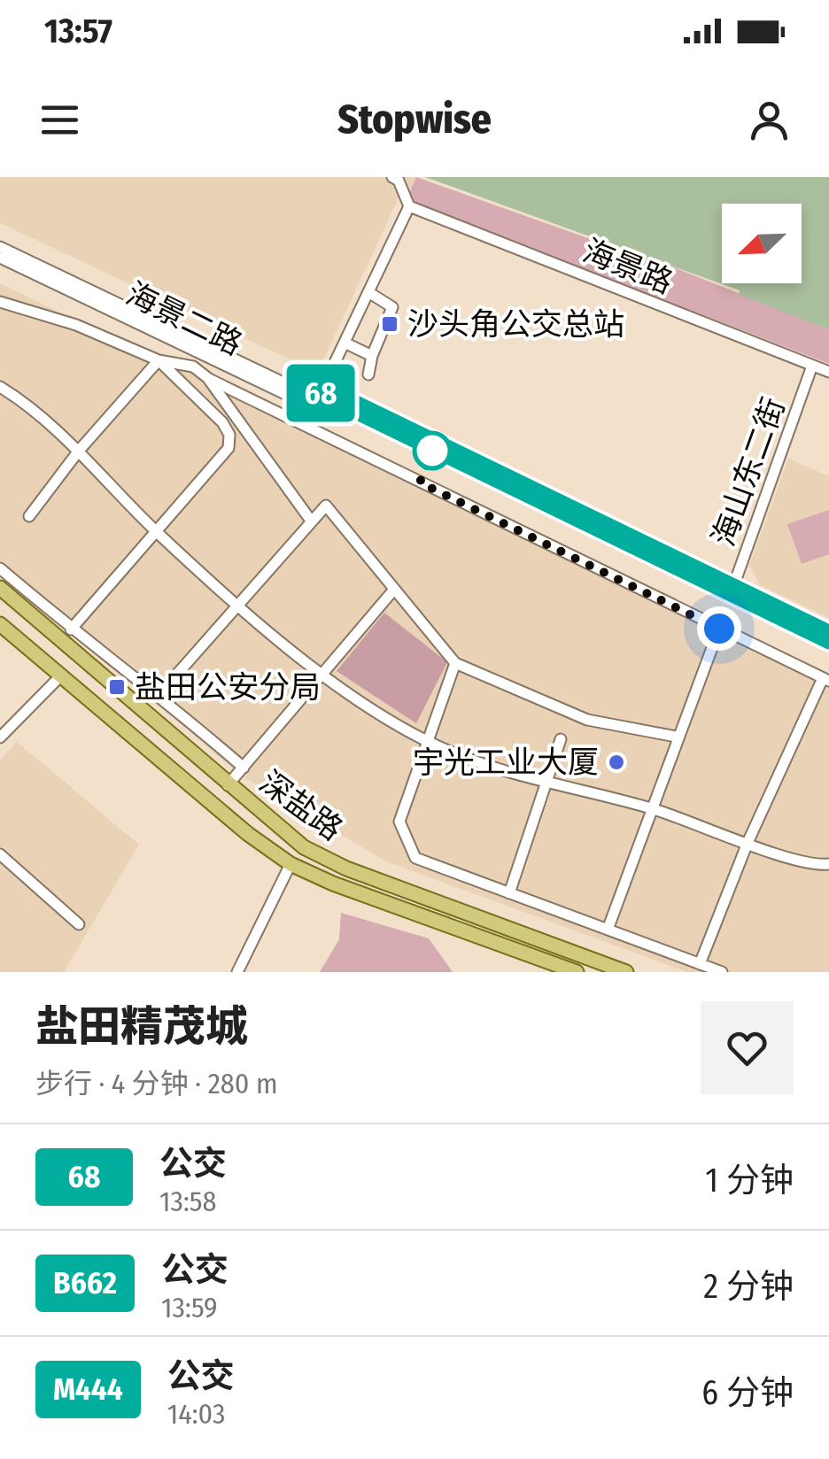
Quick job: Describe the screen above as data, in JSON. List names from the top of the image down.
{
  "streets": {
    "main road": ["深盐路"],
    "street": ["海景路", "海景二路", "海山东二街"]
  },
  "crossings": [
    ["海景路", "海山东二街"],
    ["海景二路", "海山东二街"]
  ],
  "places": {
    "transit": ["沙头角公交总站", "盐田公安分局"],
    "other": ["宇光工业大厦"]
  },
  "lines": ["bus line 68"],
  "north": "bottom left",
  "page": {
    "status": "13:57",
    "header": "Stopwise",
    "on_map": "68",
    "heading": ["盐田精茂城", "步行 · 4 分钟 · 280 m"],
    "list": [
      {
        "mark": "68",
        "name": "公交",
        "note": "13:58",
        "value": "1 分钟"
      },
      {
        "mark": "B662",
        "name": "公交",
        "note": "13:59",
        "value": "2 分钟"
      },
      {
        "mark": "M444",
        "name": "公交",
        "note": "14:03",
        "value": "6 分钟"
      }
    ]
  }
}
